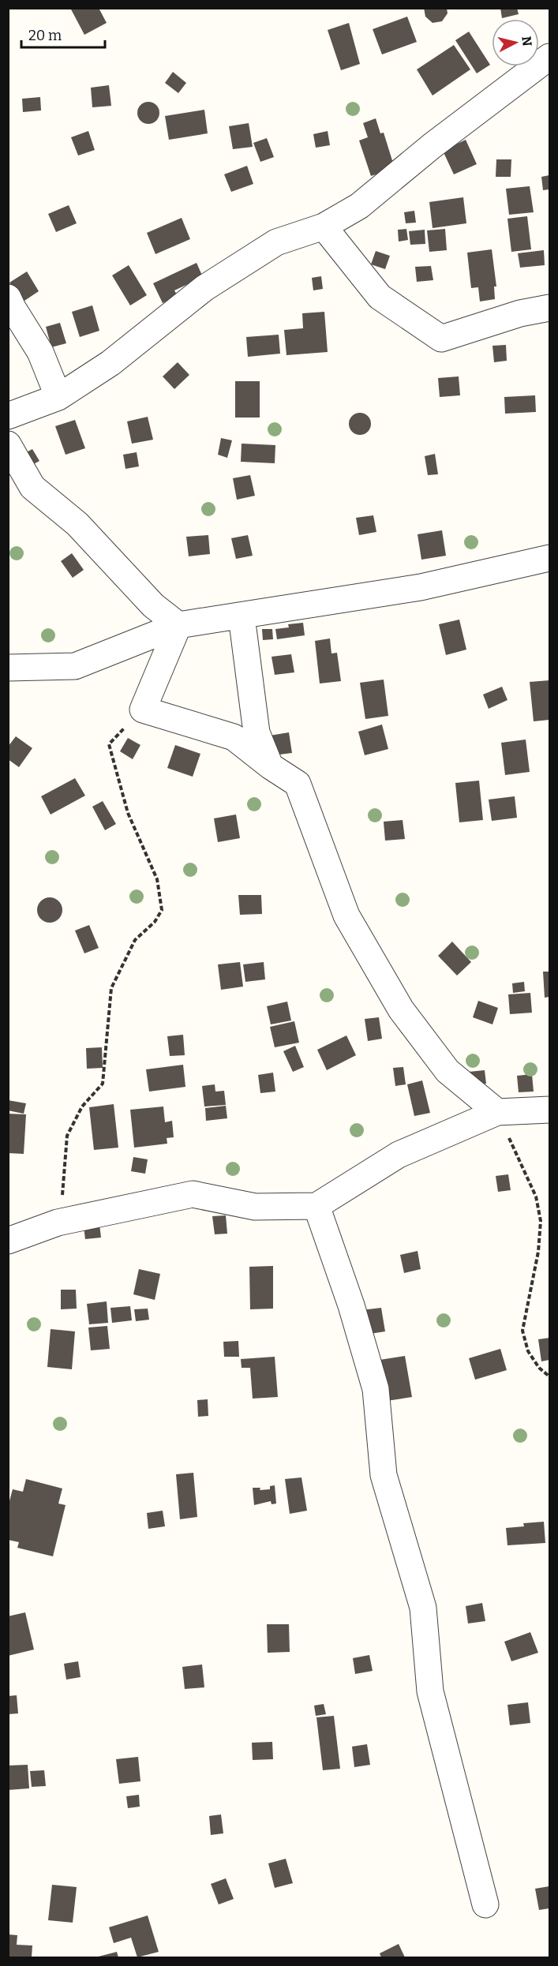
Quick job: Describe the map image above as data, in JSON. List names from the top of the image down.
{
  "scale_bar": "20 m",
  "north": "right"
}
